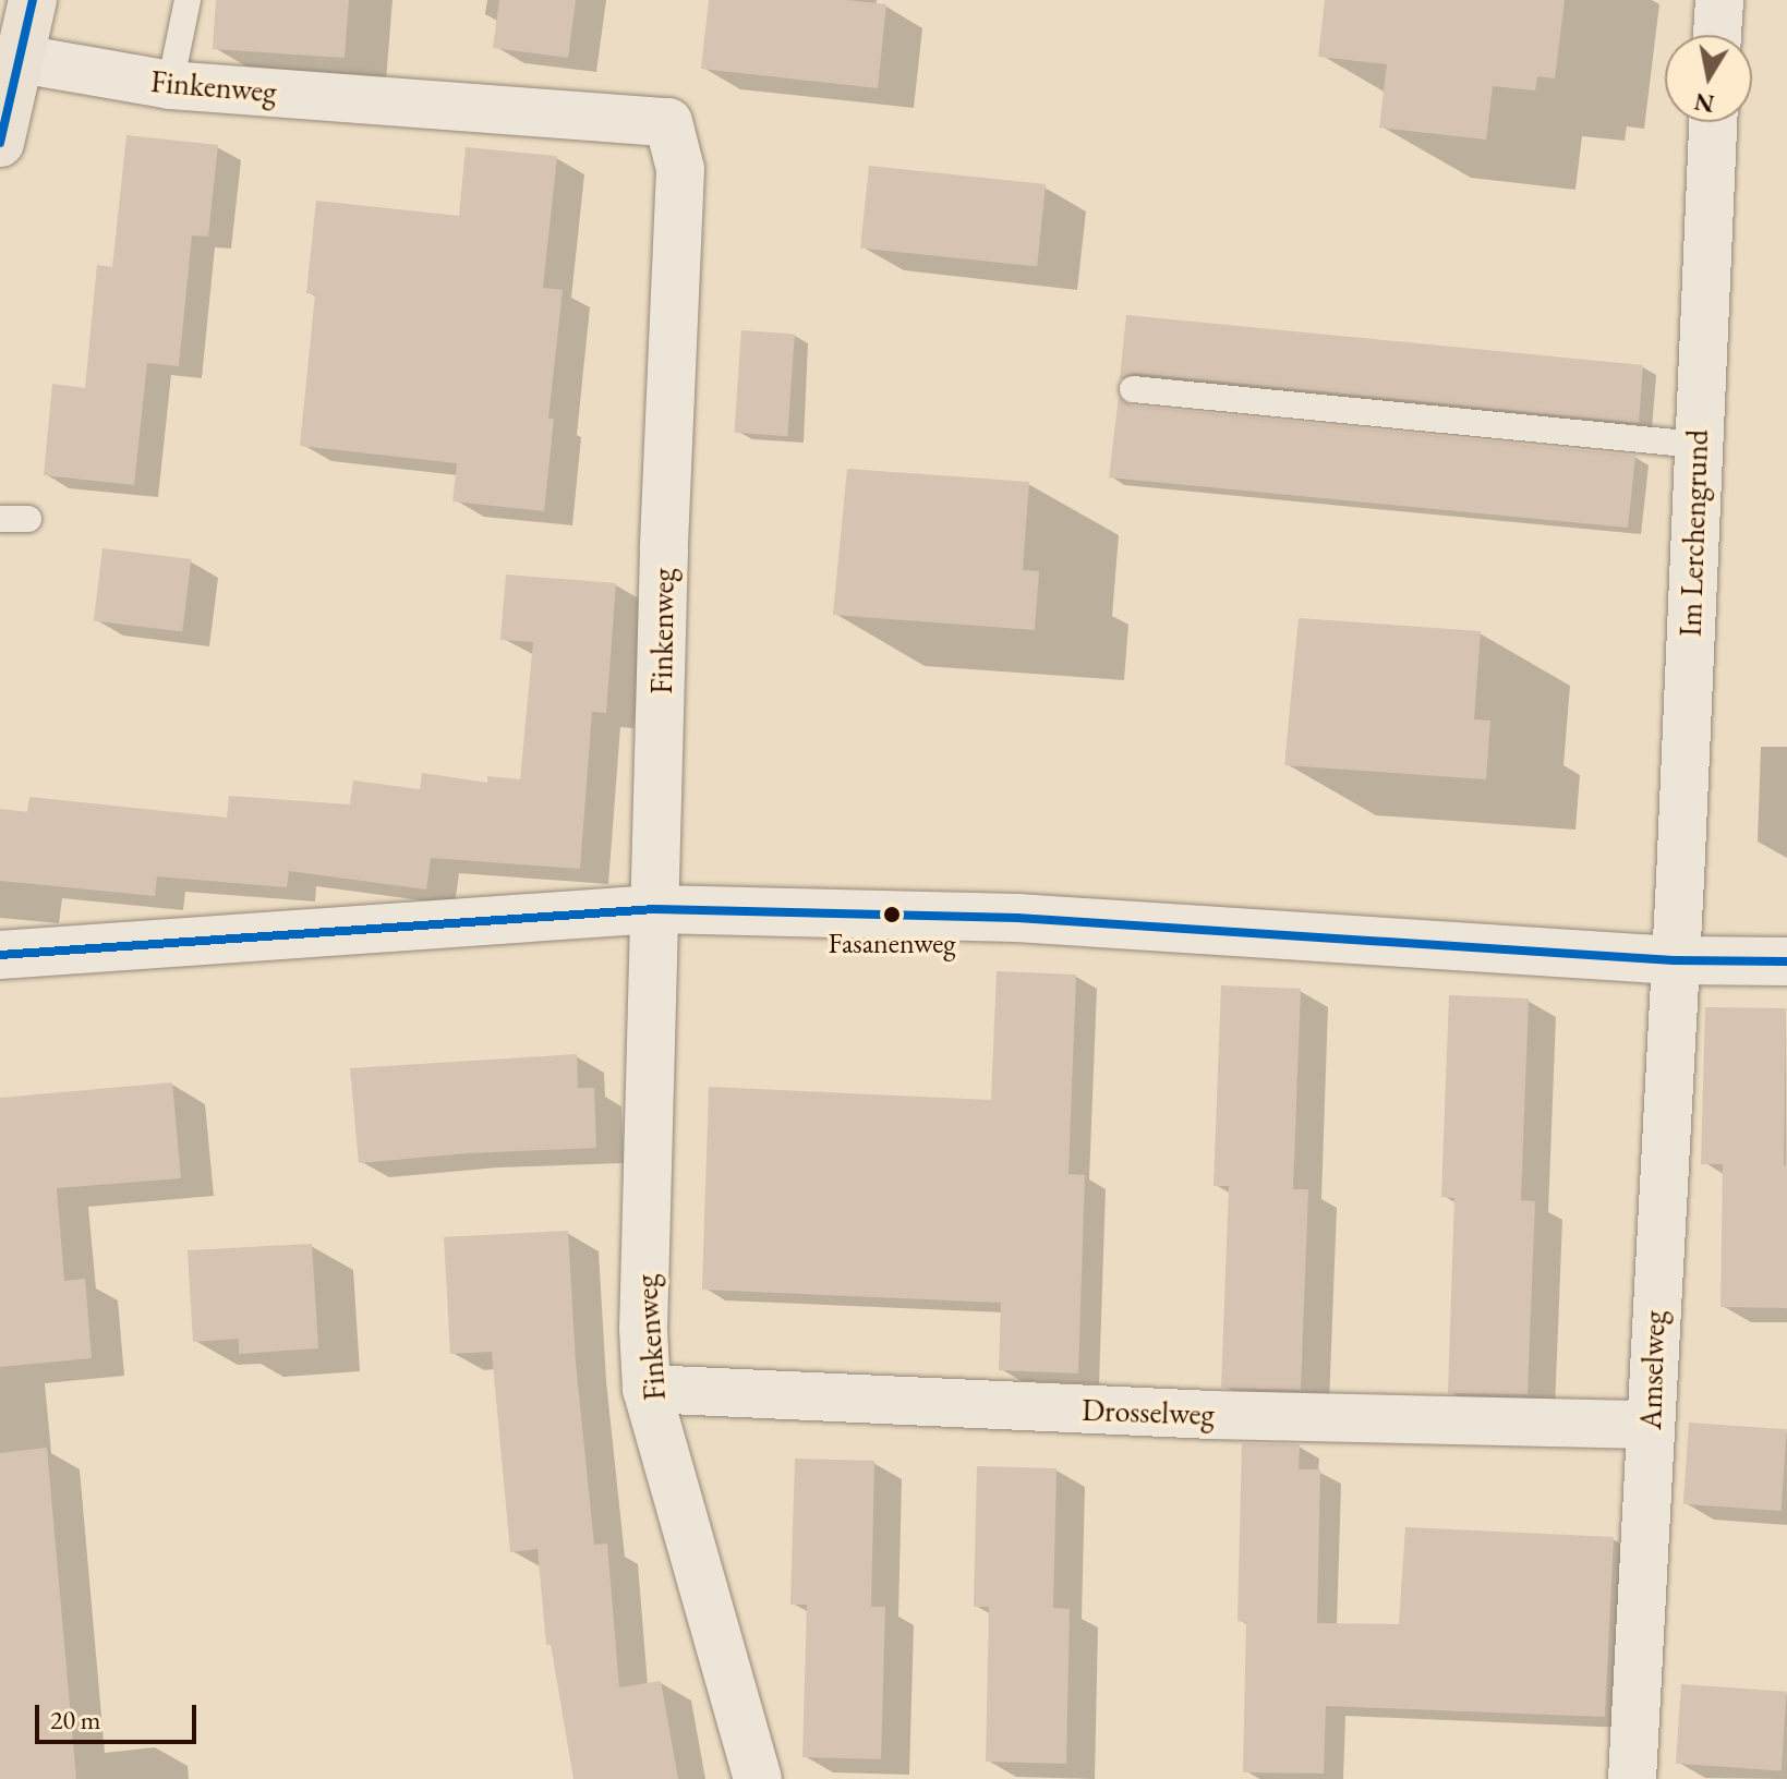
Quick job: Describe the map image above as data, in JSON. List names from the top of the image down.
{
  "streets": {
    "street": [
      "Finkenweg",
      "Im Lerchengrund",
      "Amselweg",
      "Drosselweg"
    ]
  },
  "crossings": [
    ["Finkenweg", "Drosselweg"],
    ["Im Lerchengrund", "Amselweg"],
    ["Amselweg", "Drosselweg"]
  ],
  "places": ["Fasanenweg"],
  "scale_bar": "20 m",
  "north": "bottom"
}
